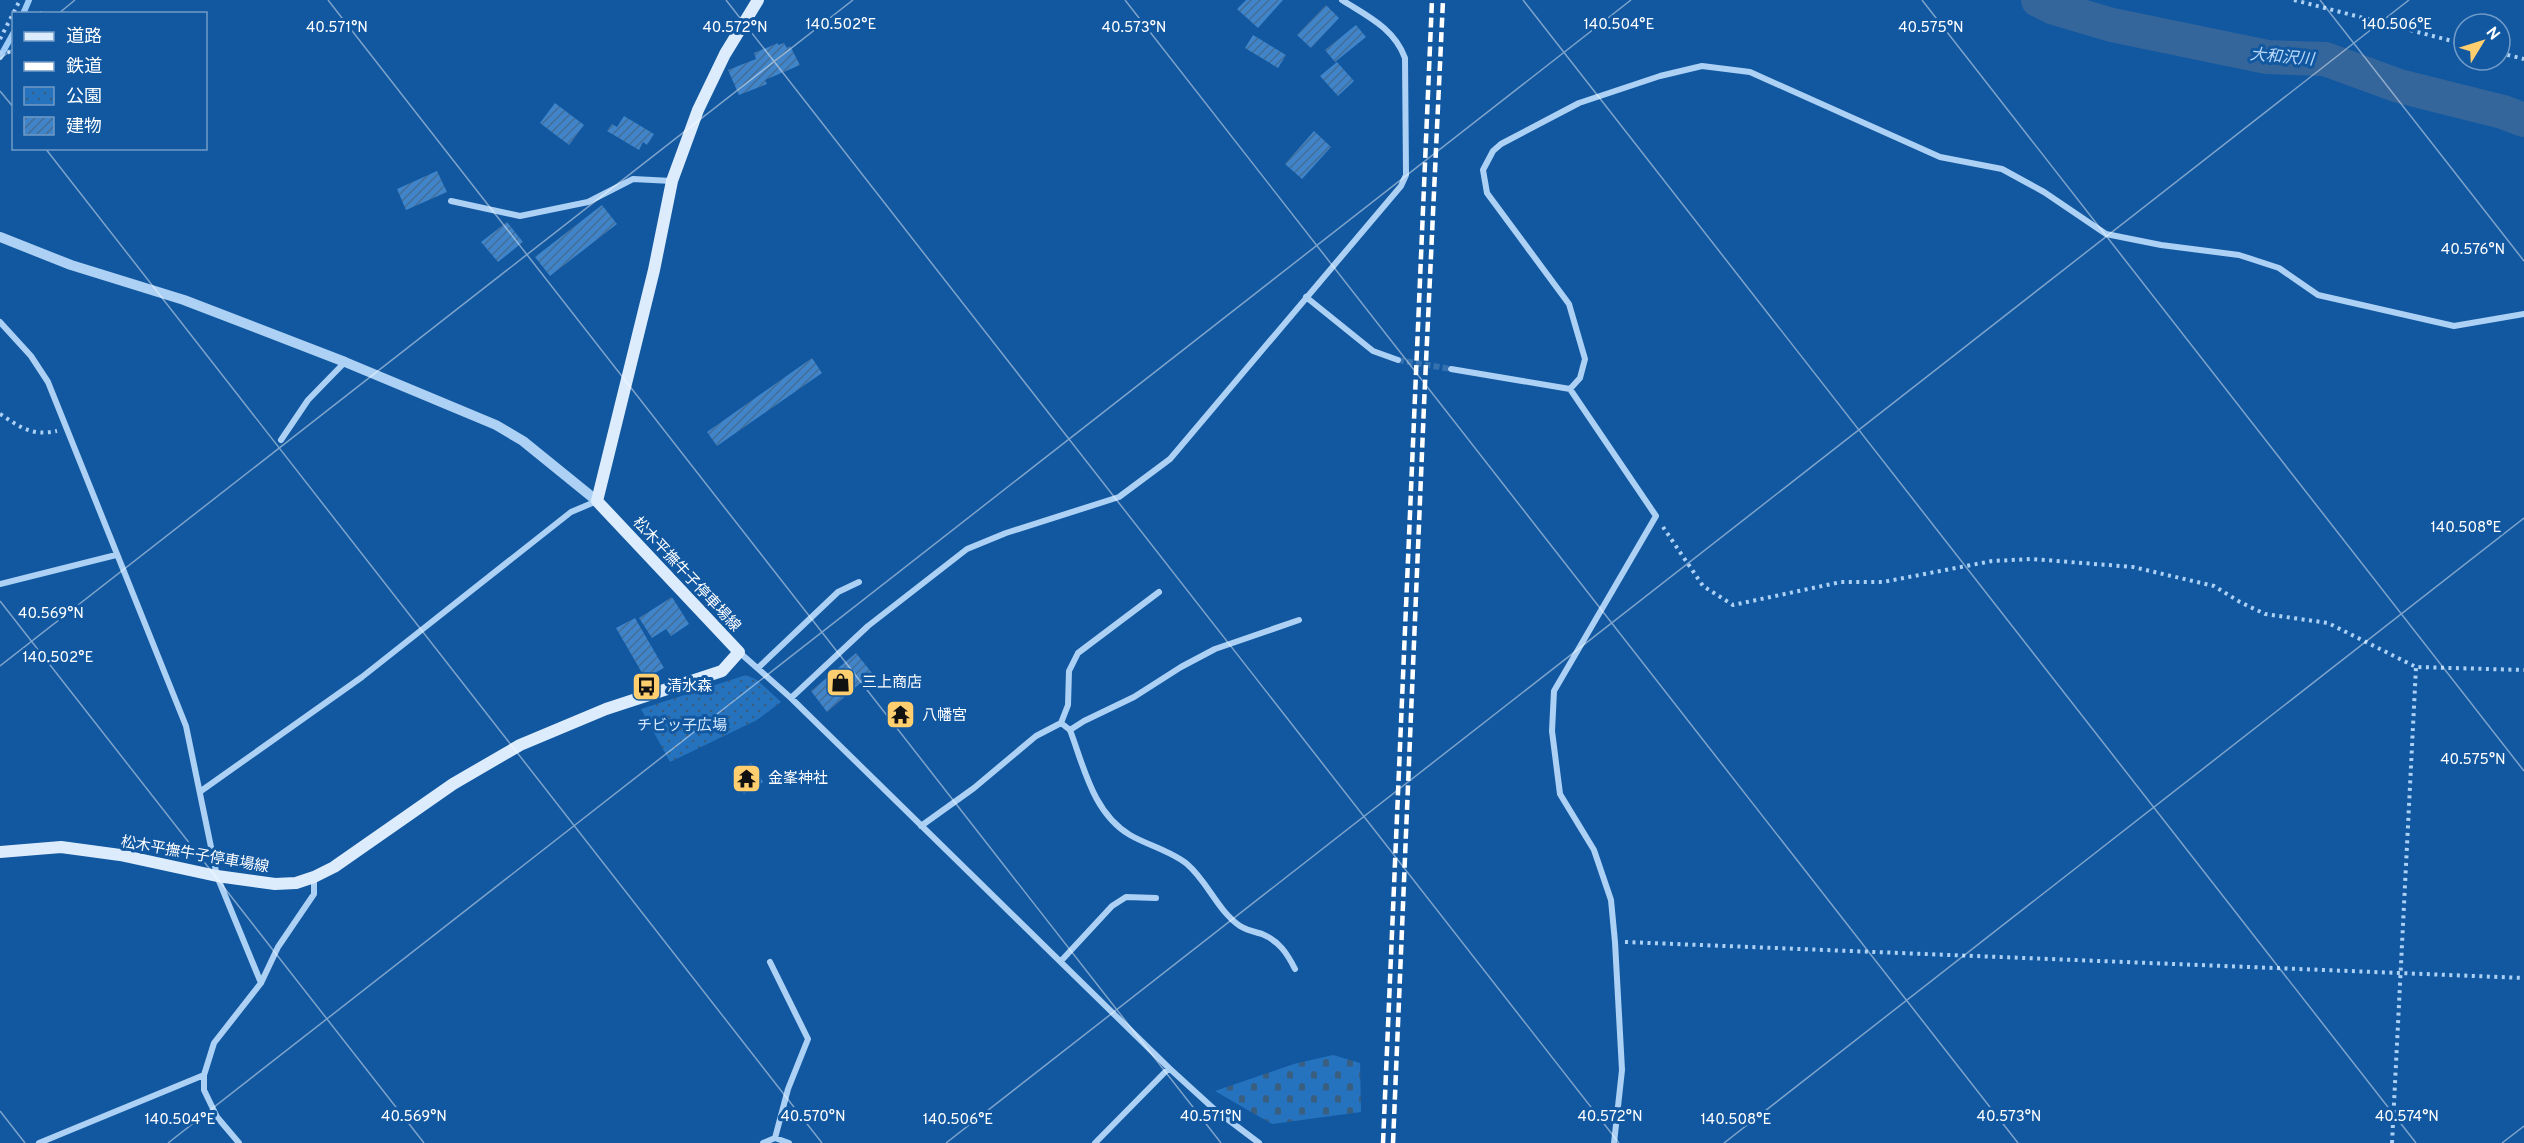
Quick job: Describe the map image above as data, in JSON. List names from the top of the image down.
{
  "streets": {
    "main road": ["松木平撫牛子停車場線"]
  },
  "water": ["大和沢川"],
  "parks": ["チビッ子広場"],
  "places": {
    "shop": ["三上商店"],
    "bus stop": ["清水森"],
    "temple": ["八幡宮", "金峯神社"]
  },
  "legend": [
    "道路",
    "鉄道",
    "公園",
    "建物"
  ],
  "north": "top right",
  "coordinates": [
    "140.502°E",
    "140.504°E",
    "140.506°E",
    "40.571°N",
    "40.572°N",
    "40.573°N",
    "40.575°N",
    "40.576°N",
    "140.508°E",
    "40.569°N",
    "40.570°N",
    "40.574°N"
  ]
}
